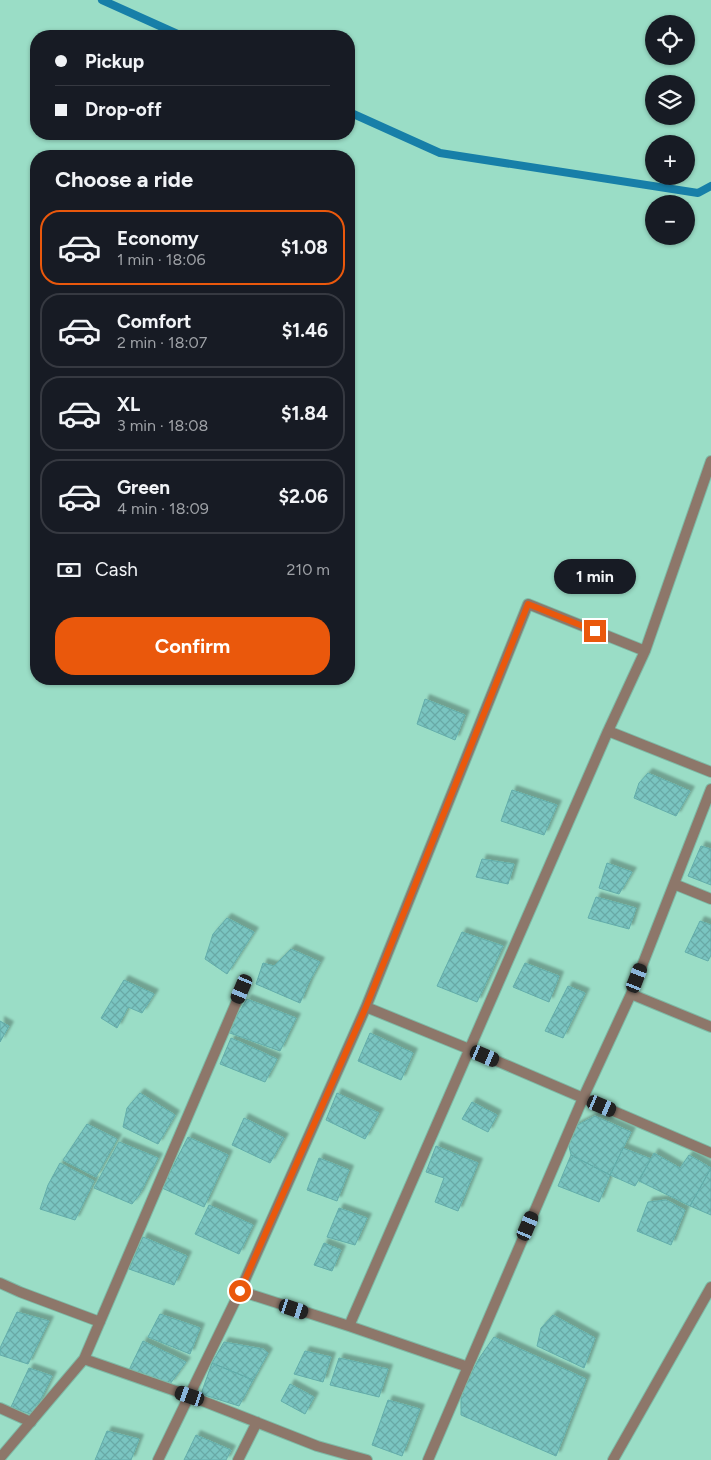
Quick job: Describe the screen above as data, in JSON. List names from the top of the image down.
{
  "page": {
    "map_buttons": ["+", "−"],
    "banner": ["Pickup", "Drop-off"],
    "heading": "Choose a ride",
    "list": [
      {
        "name": "Economy",
        "note": "1 min · 18:06",
        "value": "$1.08"
      },
      {
        "name": "Comfort",
        "note": "2 min · 18:07",
        "value": "$1.46"
      },
      {
        "name": "XL",
        "note": "3 min · 18:08",
        "value": "$1.84"
      },
      {
        "name": "Green",
        "note": "4 min · 18:09",
        "value": "$2.06"
      }
    ],
    "pay": ["Cash", "210 m"],
    "bubble": "1 min",
    "buttons": "Confirm"
  }
}
